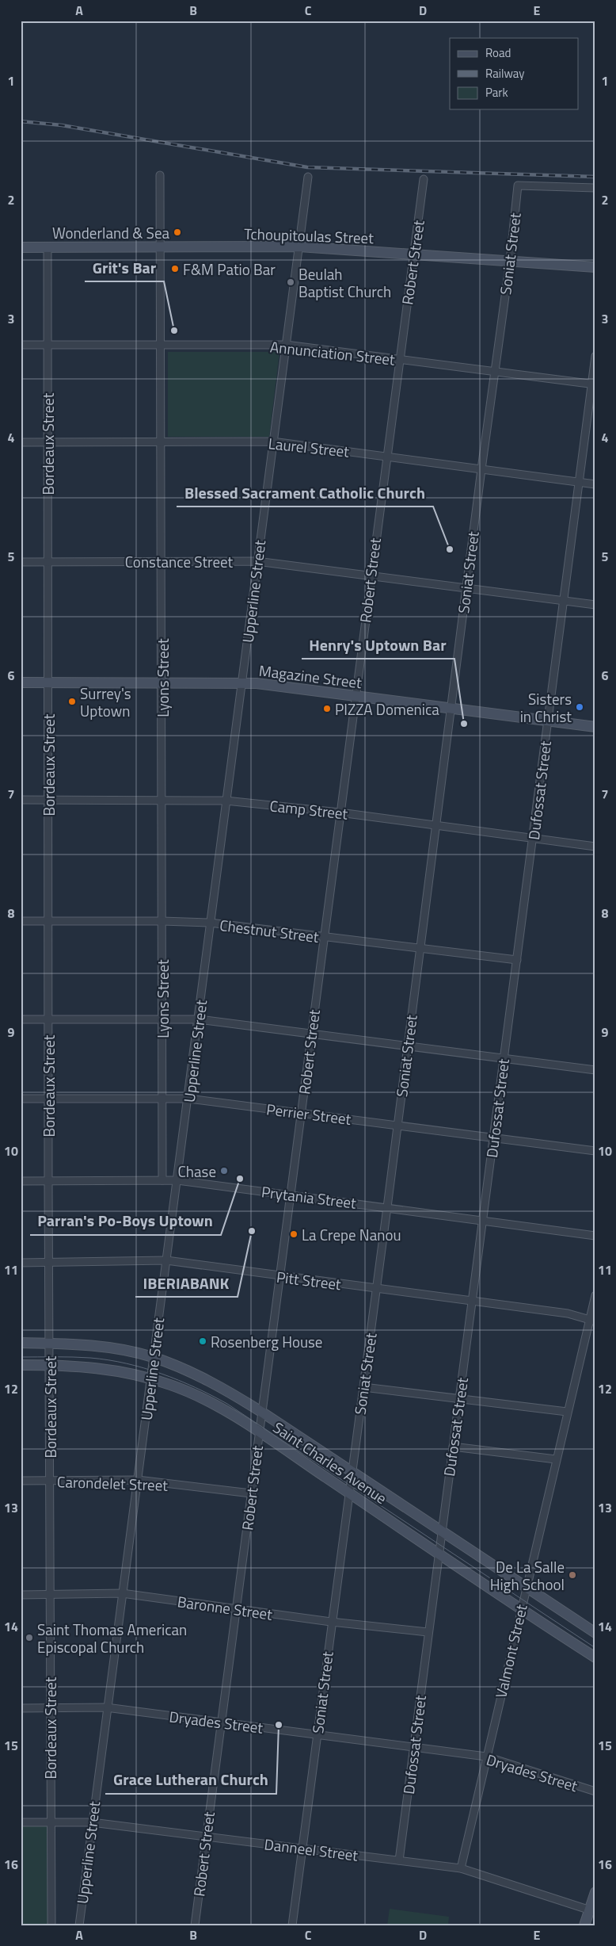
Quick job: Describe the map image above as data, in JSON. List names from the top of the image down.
{
  "streets": {
    "main road": ["Tchoupitoulas Street", "Magazine Street", "Saint Charles Avenue"],
    "street": [
      "Soniat Street",
      "Robert Street",
      "Annunciation Street",
      "Bordeaux Street",
      "Laurel Street",
      "Constance Street",
      "Upperline Street",
      "Lyons Street",
      "Dufossat Street",
      "Camp Street",
      "Chestnut Street",
      "Perrier Street",
      "Prytania Street",
      "Pitt Street",
      "Carondelet Street",
      "Baronne Street",
      "Valmont Street",
      "Dryades Street",
      "Danneel Street"
    ]
  },
  "crossings": [
    ["Tchoupitoulas Street", "Soniat Street"],
    ["Tchoupitoulas Street", "Robert Street"],
    ["Tchoupitoulas Street", "Bordeaux Street"],
    ["Tchoupitoulas Street", "Upperline Street"],
    ["Tchoupitoulas Street", "Lyons Street"],
    ["Soniat Street", "Annunciation Street"],
    ["Soniat Street", "Laurel Street"],
    ["Soniat Street", "Constance Street"],
    ["Soniat Street", "Magazine Street"],
    ["Soniat Street", "Camp Street"],
    ["Soniat Street", "Chestnut Street"],
    ["Soniat Street", "Perrier Street"],
    ["Soniat Street", "Prytania Street"],
    ["Soniat Street", "Pitt Street"],
    ["Soniat Street", "Saint Charles Avenue"],
    ["Soniat Street", "Baronne Street"],
    ["Soniat Street", "Dryades Street"],
    ["Soniat Street", "Danneel Street"],
    ["Robert Street", "Annunciation Street"],
    ["Robert Street", "Laurel Street"],
    ["Robert Street", "Constance Street"],
    ["Robert Street", "Magazine Street"],
    ["Robert Street", "Camp Street"],
    ["Robert Street", "Chestnut Street"],
    ["Robert Street", "Perrier Street"],
    ["Robert Street", "Prytania Street"],
    ["Robert Street", "Pitt Street"],
    ["Robert Street", "Saint Charles Avenue"],
    ["Robert Street", "Carondelet Street"],
    ["Robert Street", "Baronne Street"],
    ["Robert Street", "Dryades Street"],
    ["Robert Street", "Danneel Street"],
    ["Annunciation Street", "Bordeaux Street"],
    ["Annunciation Street", "Upperline Street"],
    ["Annunciation Street", "Lyons Street"],
    ["Annunciation Street", "Dufossat Street"],
    ["Bordeaux Street", "Laurel Street"],
    ["Bordeaux Street", "Constance Street"],
    ["Bordeaux Street", "Magazine Street"],
    ["Bordeaux Street", "Camp Street"],
    ["Bordeaux Street", "Chestnut Street"],
    ["Bordeaux Street", "Perrier Street"],
    ["Bordeaux Street", "Prytania Street"],
    ["Bordeaux Street", "Pitt Street"],
    ["Bordeaux Street", "Saint Charles Avenue"],
    ["Bordeaux Street", "Carondelet Street"],
    ["Bordeaux Street", "Baronne Street"],
    ["Bordeaux Street", "Dryades Street"],
    ["Bordeaux Street", "Danneel Street"],
    ["Laurel Street", "Upperline Street"],
    ["Laurel Street", "Lyons Street"],
    ["Laurel Street", "Dufossat Street"],
    ["Constance Street", "Upperline Street"],
    ["Constance Street", "Lyons Street"],
    ["Constance Street", "Dufossat Street"],
    ["Upperline Street", "Magazine Street"],
    ["Upperline Street", "Camp Street"],
    ["Upperline Street", "Chestnut Street"],
    ["Upperline Street", "Perrier Street"],
    ["Upperline Street", "Prytania Street"],
    ["Upperline Street", "Pitt Street"],
    ["Upperline Street", "Saint Charles Avenue"],
    ["Upperline Street", "Carondelet Street"],
    ["Upperline Street", "Baronne Street"],
    ["Upperline Street", "Dryades Street"],
    ["Upperline Street", "Danneel Street"],
    ["Magazine Street", "Lyons Street"],
    ["Magazine Street", "Dufossat Street"],
    ["Lyons Street", "Camp Street"],
    ["Lyons Street", "Chestnut Street"],
    ["Lyons Street", "Perrier Street"],
    ["Lyons Street", "Prytania Street"],
    ["Dufossat Street", "Camp Street"],
    ["Dufossat Street", "Chestnut Street"],
    ["Dufossat Street", "Perrier Street"],
    ["Dufossat Street", "Prytania Street"],
    ["Dufossat Street", "Pitt Street"],
    ["Dufossat Street", "Saint Charles Avenue"],
    ["Dufossat Street", "Baronne Street"],
    ["Dufossat Street", "Dryades Street"],
    ["Dufossat Street", "Danneel Street"],
    ["Pitt Street", "Valmont Street"],
    ["Saint Charles Avenue", "Valmont Street"],
    ["Valmont Street", "Dryades Street"],
    ["Valmont Street", "Danneel Street"]
  ],
  "places": [
    "Wonderland & Sea",
    "F&M Patio Bar",
    "Beulah Baptist Church",
    "Grit's Bar",
    "Blessed Sacrament Catholic Church",
    "Surrey's Uptown",
    "Sisters in Christ",
    "PIZZA Domenica",
    "Henry's Uptown Bar",
    "Chase",
    "Parran's Po-Boys Uptown",
    "IBERIABANK",
    "La Crepe Nanou",
    "Rosenberg House",
    "De La Salle High School",
    "Saint Thomas American Episcopal Church",
    "Grace Lutheran Church"
  ],
  "legend": ["Road", "Railway", "Park"],
  "grid": {
    "columns": [
      "A",
      "B",
      "C",
      "D",
      "E"
    ],
    "rows": [
      "1",
      "2",
      "3",
      "4",
      "5",
      "6",
      "7",
      "8",
      "9",
      "10",
      "11",
      "12",
      "13",
      "14",
      "15",
      "16"
    ]
  }
}
